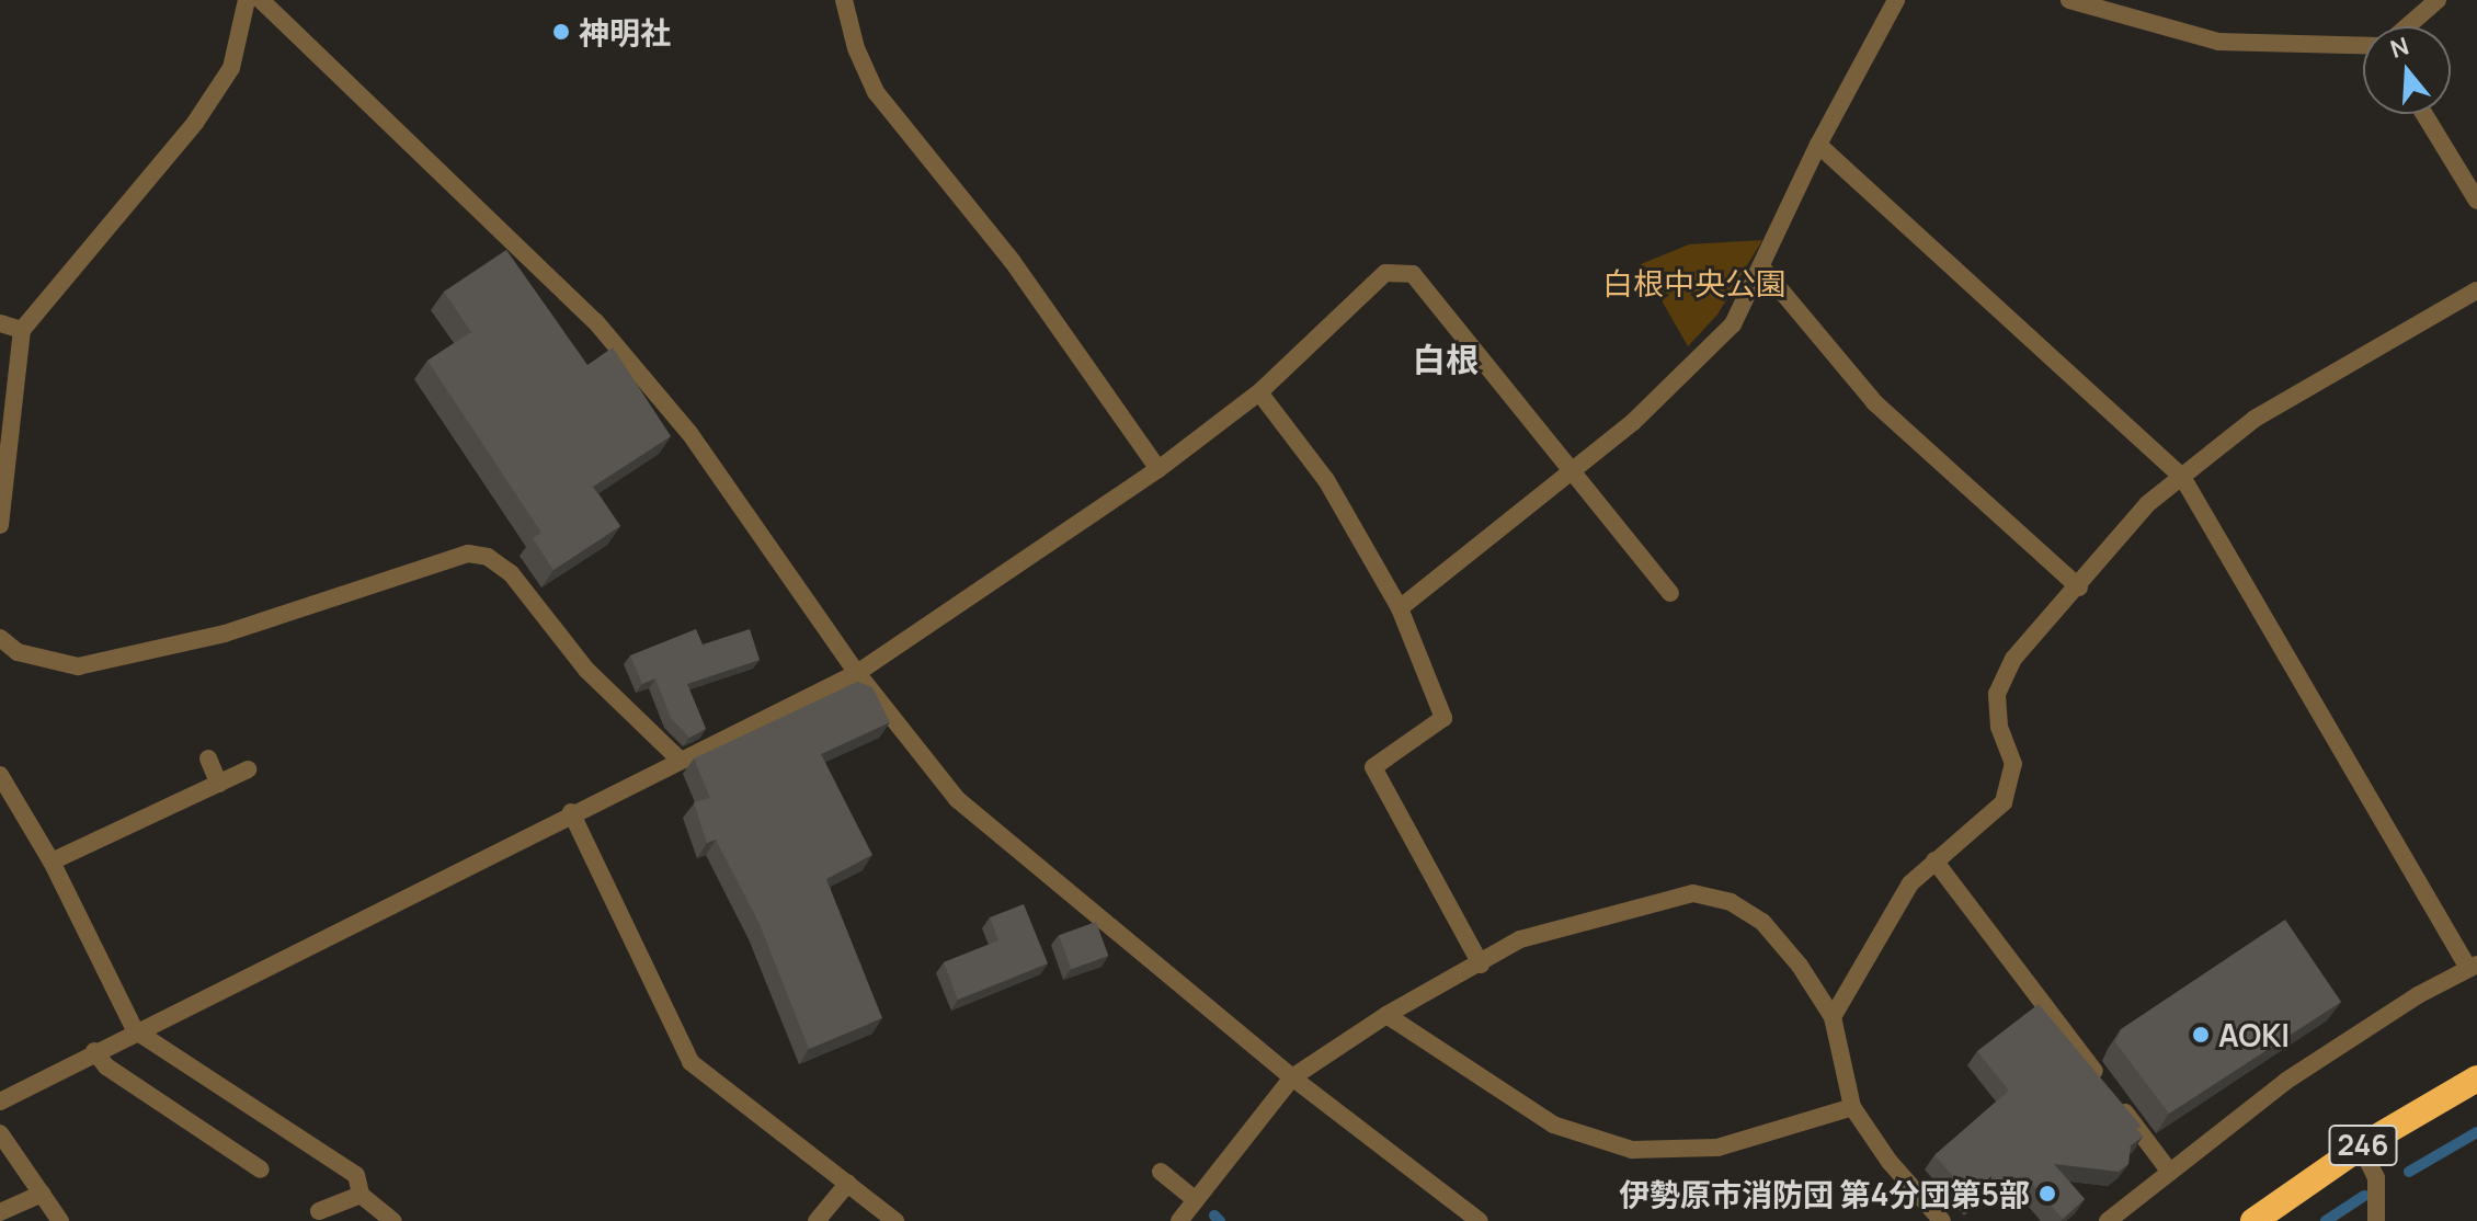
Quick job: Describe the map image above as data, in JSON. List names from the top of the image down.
{
  "streets": {
    "highway": ["246"]
  },
  "districts": ["白根"],
  "parks": ["白根中央公園"],
  "places": ["神明社", "AOKI", "伊勢原市消防団 第4分団第5部"],
  "north": "top"
}
